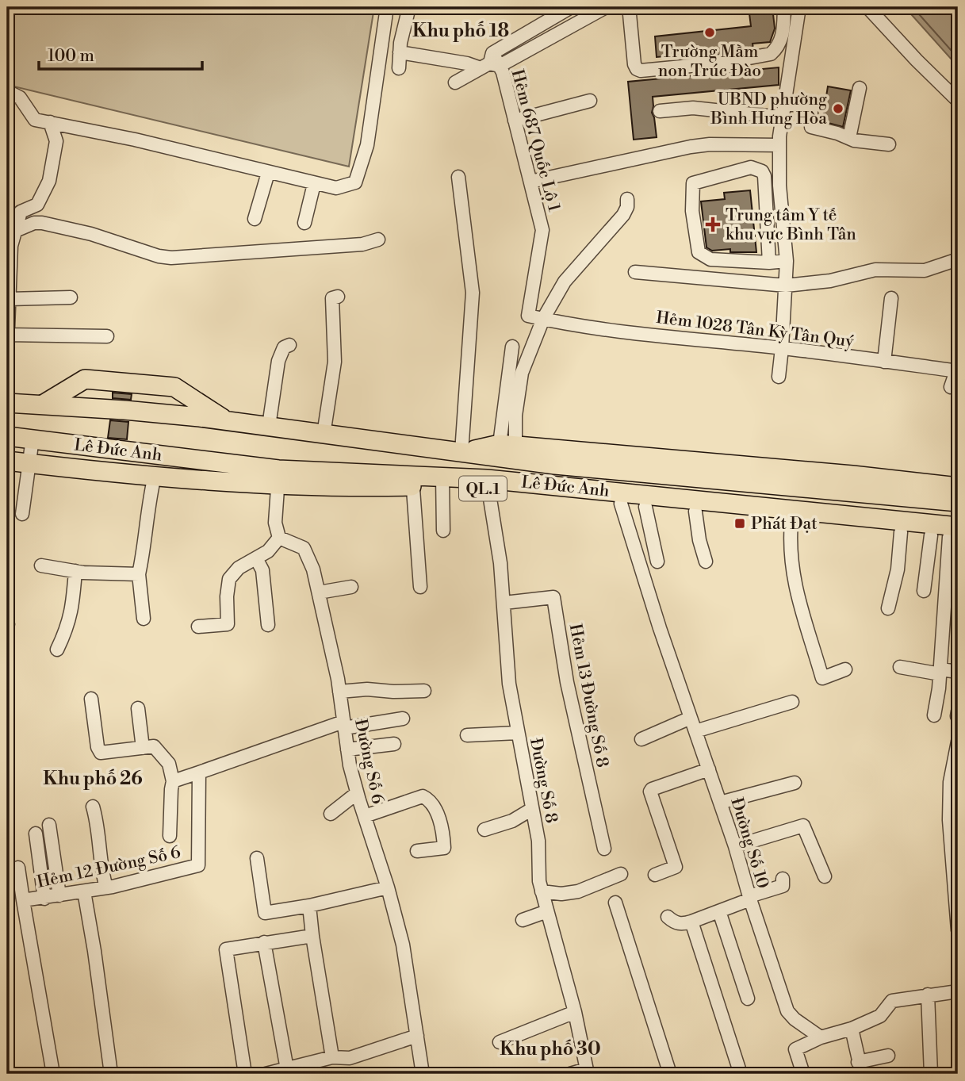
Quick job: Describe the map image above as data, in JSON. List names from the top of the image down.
{
  "streets": {
    "highway": ["Lê Đức Anh", "QL.1"],
    "street": [
      "Hẻm 687 Quốc Lộ 1",
      "Hẻm 1028 Tân Kỳ Tân Quý",
      "Hẻm 13 Đường Số 8",
      "Đường Số 6",
      "Đường Số 8",
      "Đường Số 10",
      "Hẻm 12 Đường Số 6"
    ]
  },
  "crossings": [
    ["Hẻm 687 Quốc Lộ 1", "Hẻm 1028 Tân Kỳ Tân Quý"],
    ["Lê Đức Anh", "QL.1"],
    ["Lê Đức Anh", "Đường Số 8"],
    ["Lê Đức Anh", "Đường Số 10"],
    ["Hẻm 13 Đường Số 8", "Đường Số 8"]
  ],
  "districts": ["Khu phố 18", "Khu phố 26", "Khu phố 30"],
  "places": {
    "other": ["Trường Mầm non Trúc Đào", "UBND phường Bình Hưng Hòa"],
    "health": ["Trung tâm Y tế khu vực Bình Tân"],
    "transit": ["Phát Đạt"]
  },
  "scale_bar": "100 m"
}
